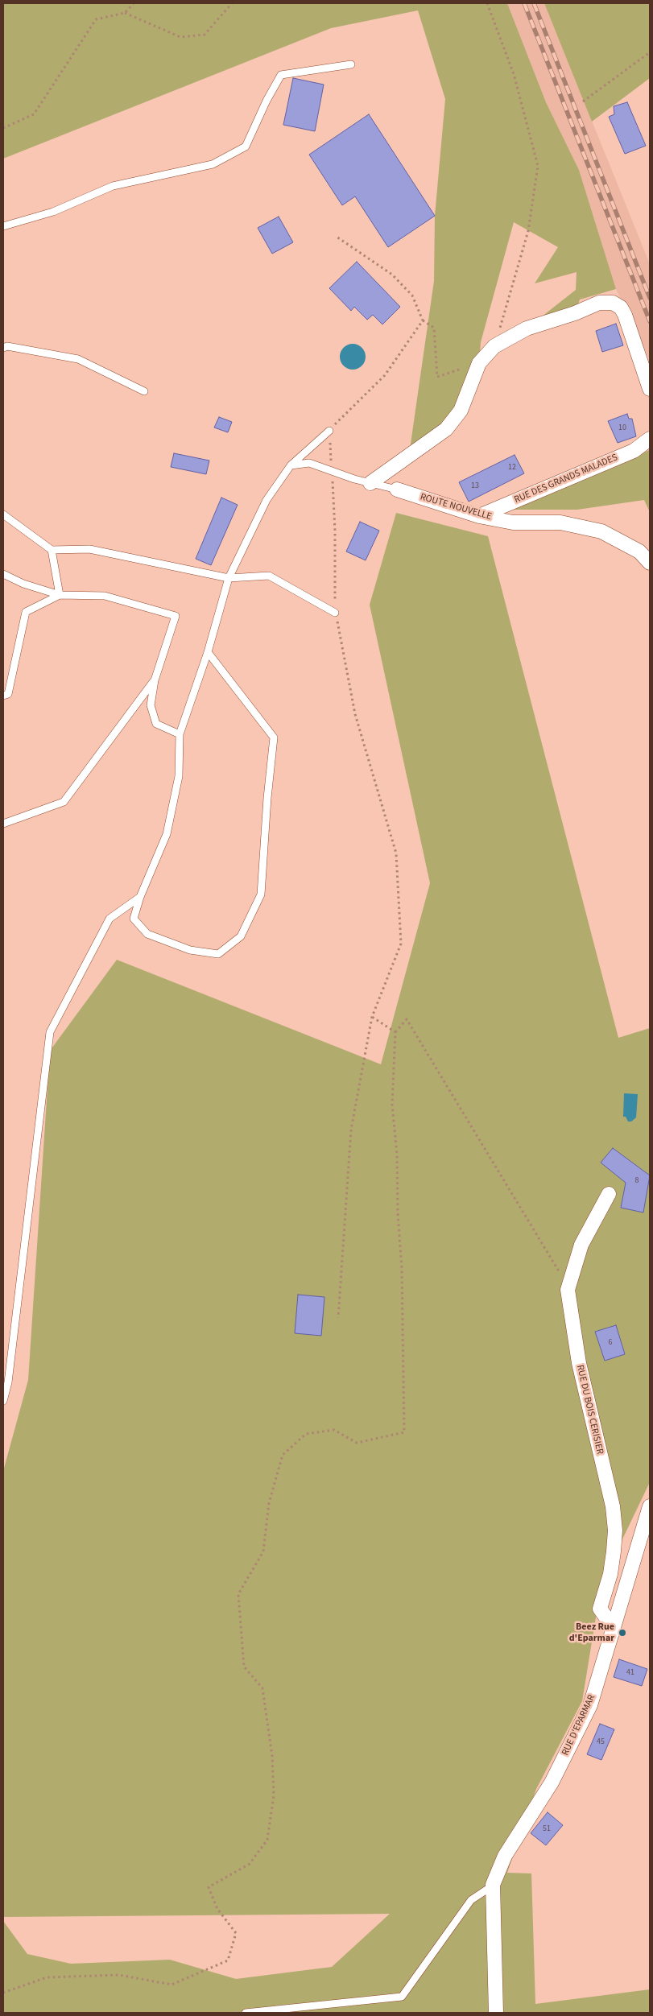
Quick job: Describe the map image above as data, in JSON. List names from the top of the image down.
{
  "streets": {
    "street": [
      "RUE DES GRANDS MALADES",
      "ROUTE NOUVELLE",
      "RUE DU BOIS CERISIER",
      "RUE D'EPARMAR"
    ]
  },
  "crossings": [
    ["RUE DES GRANDS MALADES", "ROUTE NOUVELLE"],
    ["RUE DU BOIS CERISIER", "RUE D'EPARMAR"]
  ],
  "places": ["Beez Rue d'Eparmar"],
  "house_numbers": [
    "10",
    "12",
    "13",
    "8",
    "6",
    "41",
    "45",
    "51"
  ]
}
